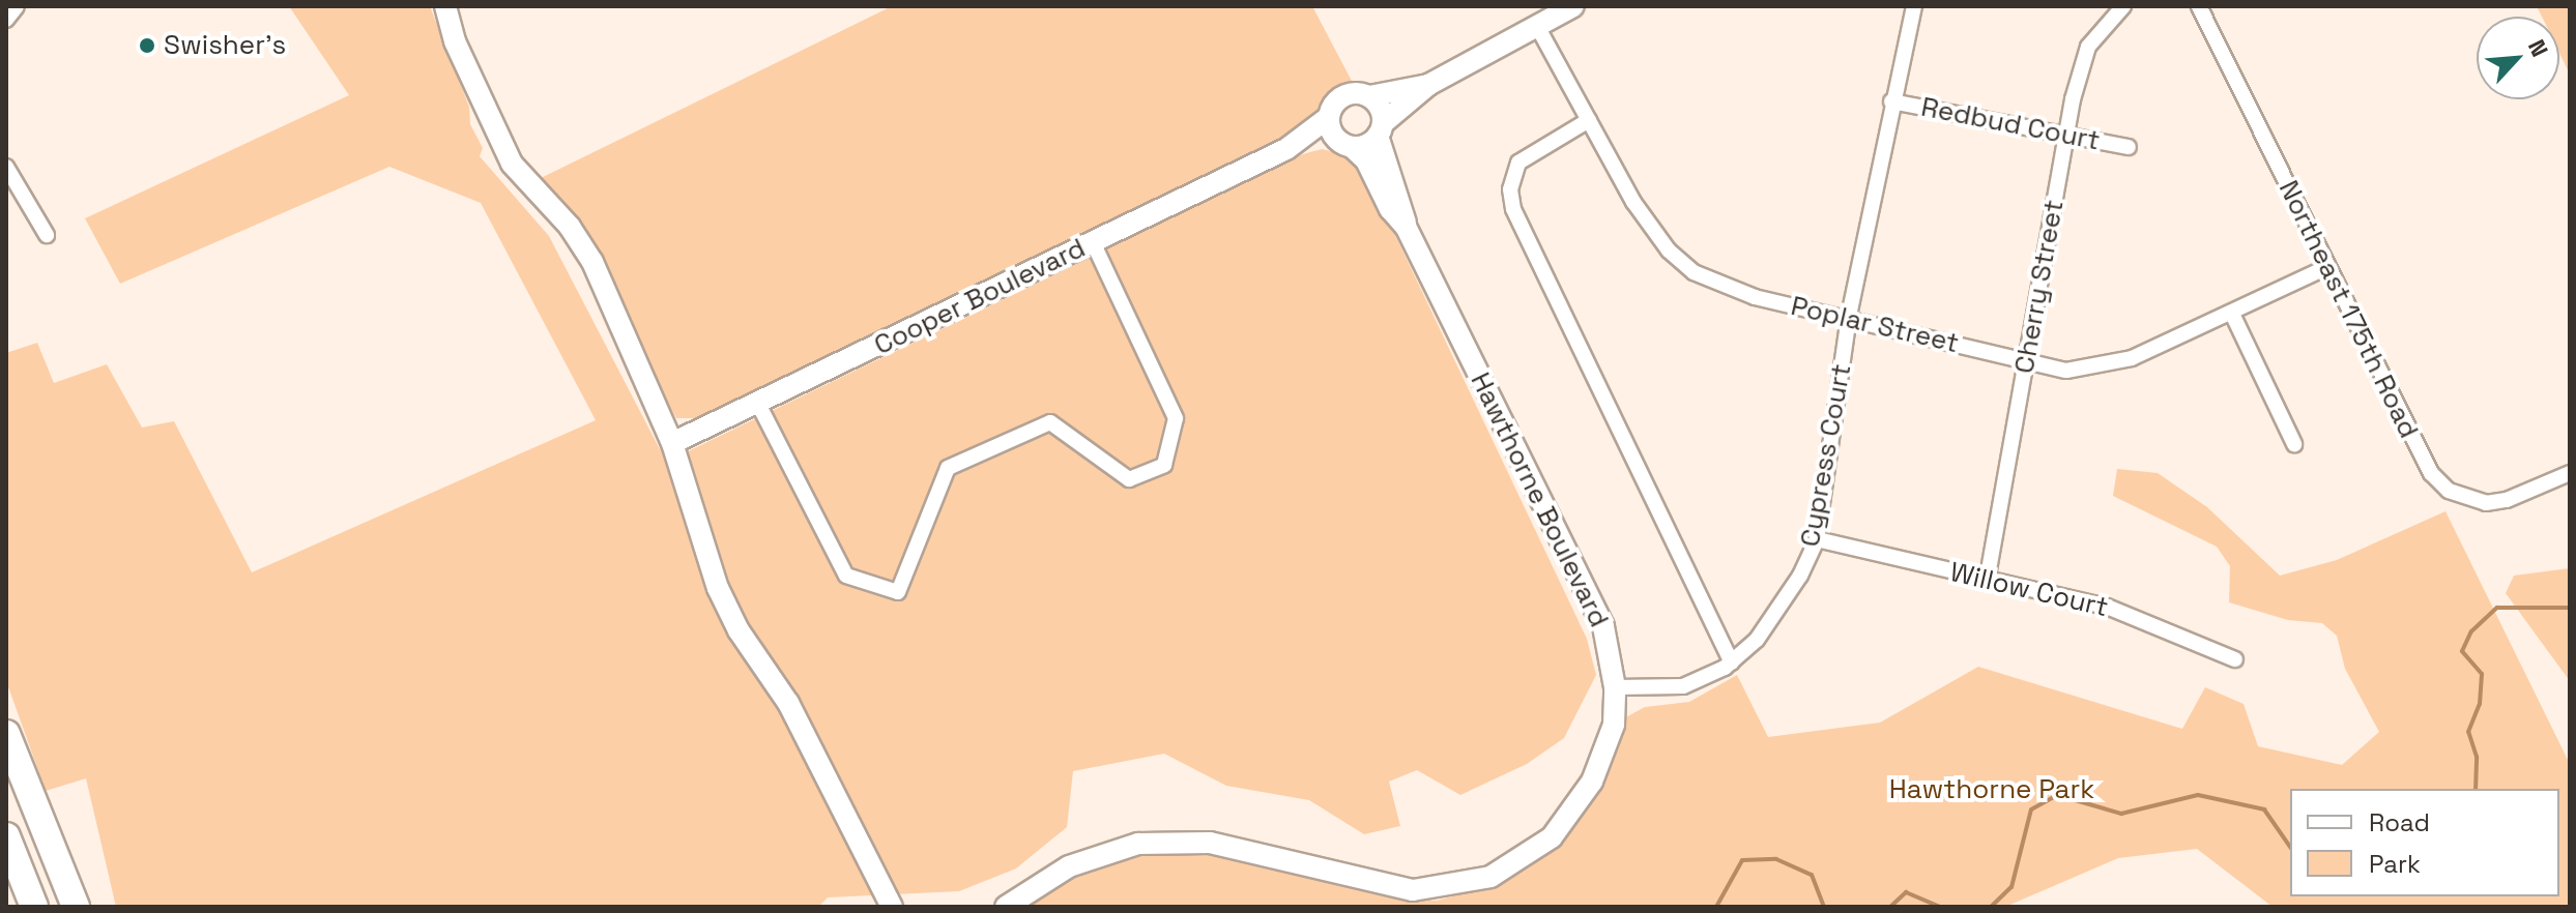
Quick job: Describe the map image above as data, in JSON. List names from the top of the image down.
{
  "streets": {
    "street": [
      "Redbud Court",
      "Cherry Street",
      "Cooper Boulevard",
      "Northeast 175th Road",
      "Poplar Street",
      "Cypress Court",
      "Hawthorne Boulevard",
      "Willow Court"
    ]
  },
  "crossings": [
    ["Redbud Court", "Cherry Street"],
    ["Redbud Court", "Cypress Court"],
    ["Cherry Street", "Poplar Street"],
    ["Cherry Street", "Willow Court"],
    ["Cooper Boulevard", "Hawthorne Boulevard"],
    ["Northeast 175th Road", "Poplar Street"],
    ["Poplar Street", "Cypress Court"],
    ["Cypress Court", "Hawthorne Boulevard"],
    ["Cypress Court", "Willow Court"]
  ],
  "parks": ["Hawthorne Park"],
  "places": ["Swisher's"],
  "legend": ["Road", "Park"],
  "north": "top right"
}
